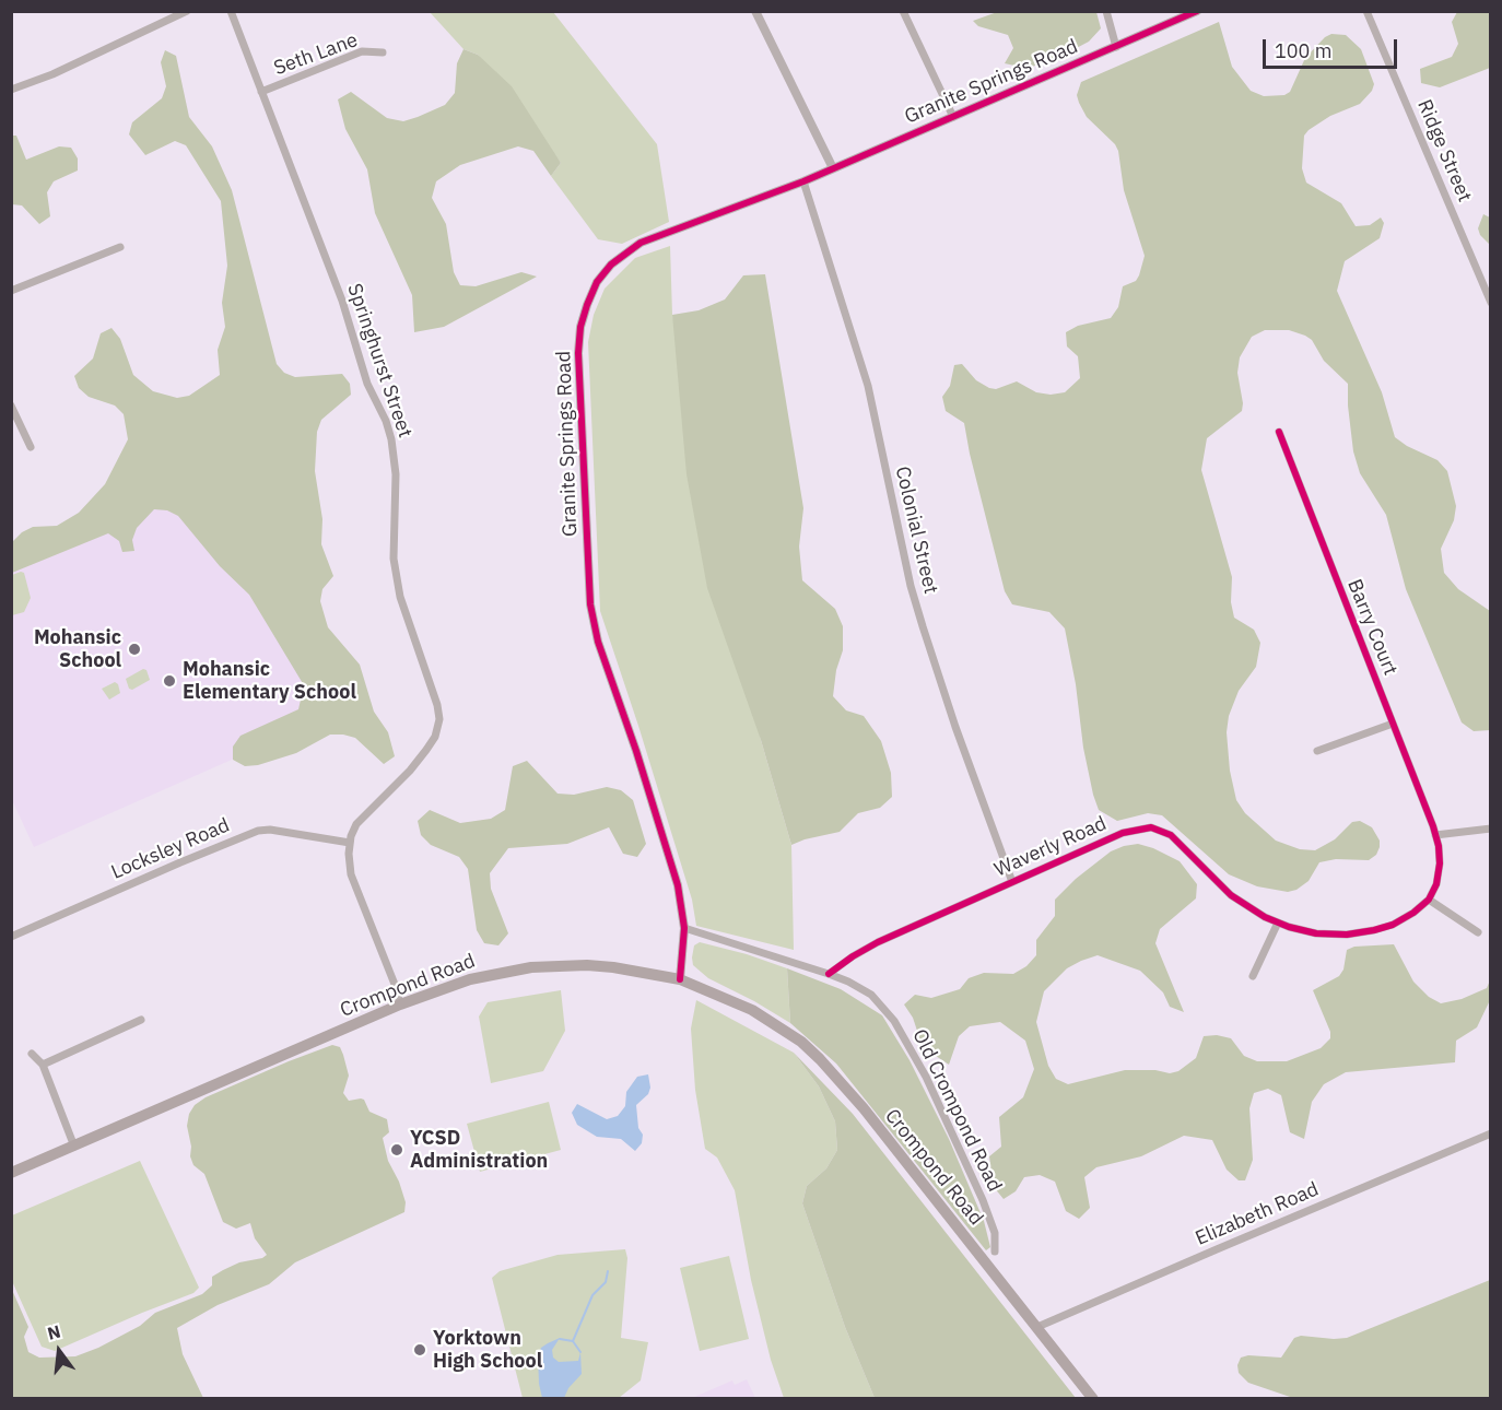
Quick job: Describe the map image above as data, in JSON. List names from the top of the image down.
{
  "streets": {
    "highway": ["Crompond Road"],
    "street": [
      "Seth Lane",
      "Granite Springs Road",
      "Ridge Street",
      "Springhurst Street",
      "Colonial Street",
      "Barry Court",
      "Waverly Road",
      "Locksley Road",
      "Old Crompond Road",
      "Elizabeth Road"
    ]
  },
  "crossings": [
    ["Seth Lane", "Springhurst Street"],
    ["Granite Springs Road", "Colonial Street"],
    ["Granite Springs Road", "Crompond Road"],
    ["Granite Springs Road", "Old Crompond Road"],
    ["Springhurst Street", "Locksley Road"],
    ["Colonial Street", "Waverly Road"],
    ["Waverly Road", "Old Crompond Road"],
    ["Crompond Road", "Elizabeth Road"]
  ],
  "places": [
    "Mohansic School",
    "Mohansic Elementary School",
    "YCSD Administration",
    "Yorktown High School"
  ],
  "scale_bar": "100 m",
  "north": "top"
}
